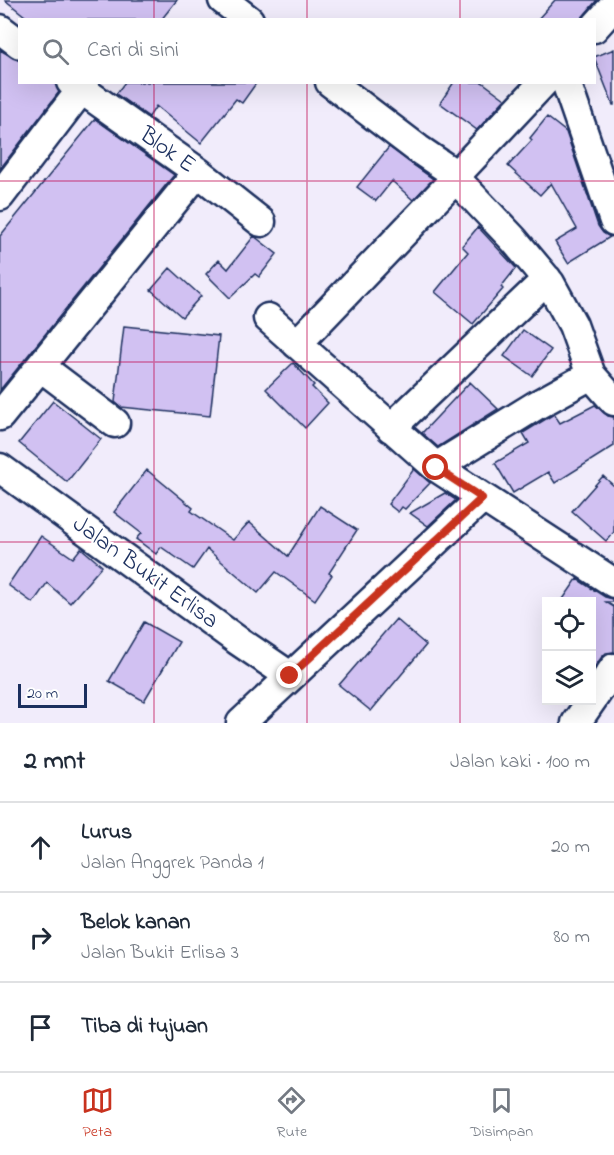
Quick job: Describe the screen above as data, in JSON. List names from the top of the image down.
{
  "streets": {
    "street": ["Blok E", "Jalan Bukit Erlisa"]
  },
  "scale_bar": "20 m",
  "page": {
    "search": "Cari di sini",
    "scale": "20 m",
    "heading": ["2 mnt", "Jalan kaki · 100 m"],
    "list": [
      ["Lurus", "Jalan Anggrek Panda 1", "20 m"],
      ["Belok kanan", "Jalan Bukit Erlisa 3", "80 m"],
      "Tiba di tujuan"
    ],
    "nav": ["Peta", "Rute", "Disimpan"]
  }
}
